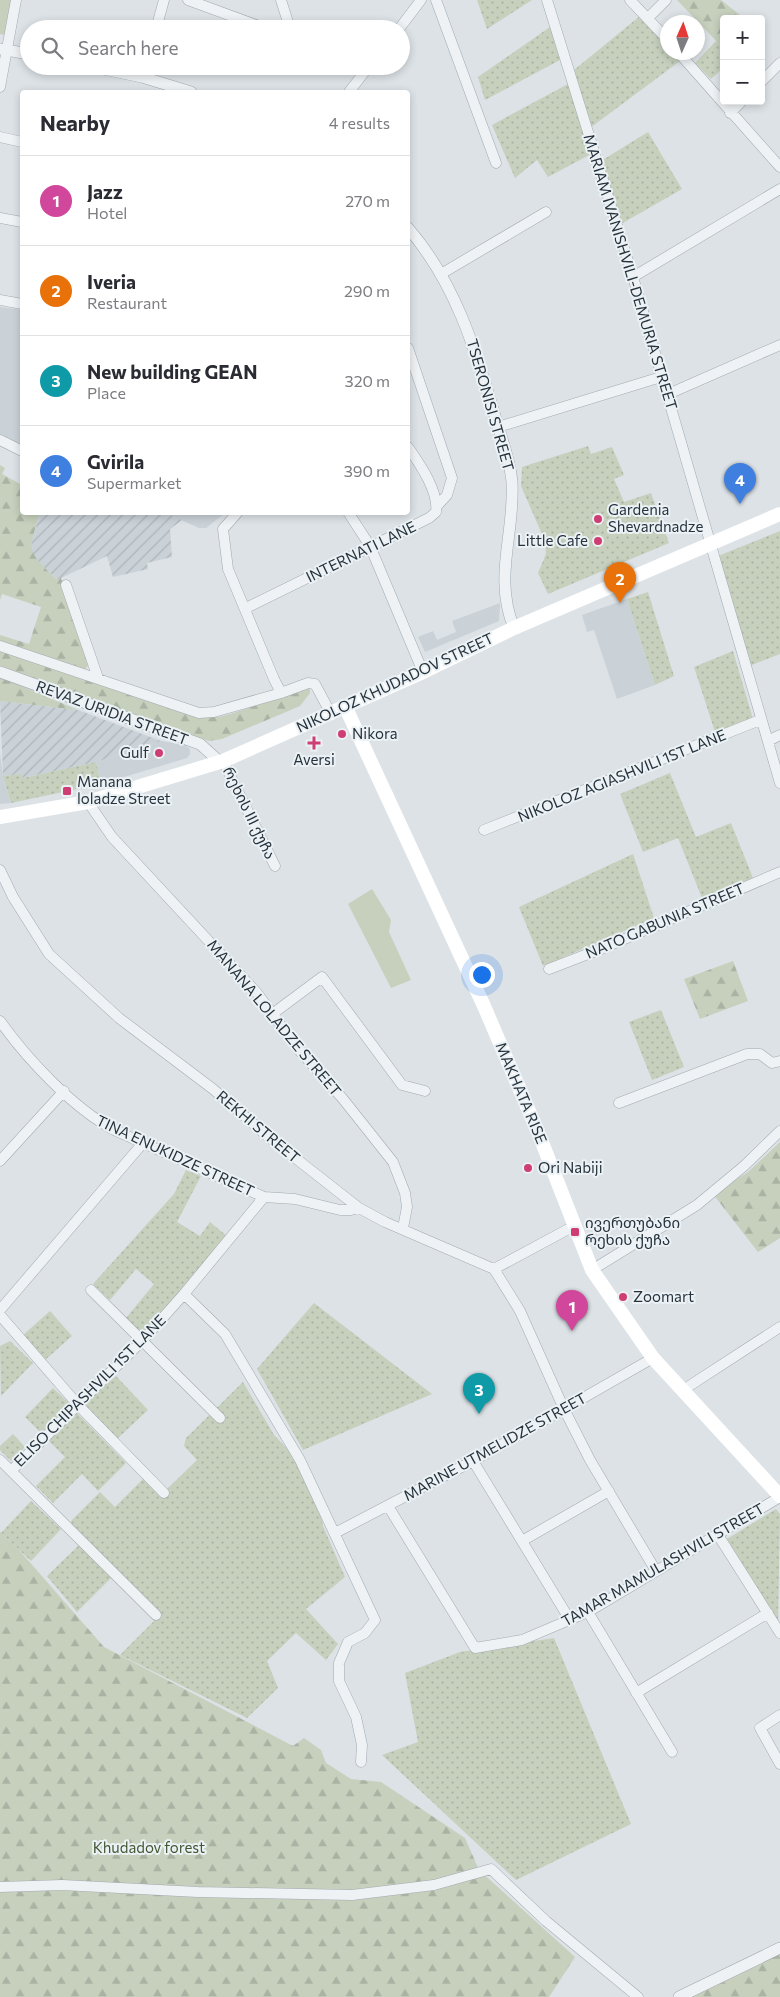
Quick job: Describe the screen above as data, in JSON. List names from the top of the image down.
{
  "streets": {
    "main road": ["NIKOLOZ KHUDADOV STREET", "MAKHATA RISE"],
    "street": [
      "MARIAM IVANISHVILI-DEMURIA STREET",
      "TSERONISI STREET",
      "INTERNATI LANE",
      "REVAZ URIDIA STREET",
      "NIKOLOZ AGIASHVILI 1ST LANE",
      "რეხის III ქუჩა",
      "NATO GABUNIA STREET",
      "MANANA LOLADZE STREET",
      "REKHI STREET",
      "TINA ENUKIDZE STREET",
      "ELISO CHIPASHVILI 1ST LANE",
      "MARINE UTMELIDZE STREET",
      "TAMAR MAMULASHVILI STREET"
    ]
  },
  "crossings": [
    ["MARIAM IVANISHVILI-DEMURIA STREET", "NIKOLOZ KHUDADOV STREET"],
    ["MARIAM IVANISHVILI-DEMURIA STREET", "NIKOLOZ AGIASHVILI 1ST LANE"],
    ["TSERONISI STREET", "NIKOLOZ KHUDADOV STREET"],
    ["NIKOLOZ KHUDADOV STREET", "REVAZ URIDIA STREET"],
    ["NIKOLOZ KHUDADOV STREET", "რეხის III ქუჩა"],
    ["NIKOLOZ KHUDADOV STREET", "MANANA LOLADZE STREET"],
    ["NIKOLOZ KHUDADOV STREET", "MAKHATA RISE"],
    ["REVAZ URIDIA STREET", "რეხის III ქუჩა"],
    ["MANANA LOLADZE STREET", "REKHI STREET"],
    ["MAKHATA RISE", "MARINE UTMELIDZE STREET"],
    ["MAKHATA RISE", "TAMAR MAMULASHVILI STREET"],
    ["REKHI STREET", "TINA ENUKIDZE STREET"],
    ["TINA ENUKIDZE STREET", "ELISO CHIPASHVILI 1ST LANE"],
    ["MARINE UTMELIDZE STREET", "TAMAR MAMULASHVILI STREET"]
  ],
  "parks": ["Khudadov forest"],
  "places": {
    "other": [
      "Gardenia Shevardnadze",
      "Little Cafe",
      "Nikora",
      "Gulf",
      "Ori Nabiji",
      "Zoomart"
    ],
    "health": ["Aversi"],
    "transit": ["Manana loladze Street", "ივერთუბანი რეხის ქუჩა"]
  },
  "north": "top",
  "page": {
    "map_buttons": ["+", "−"],
    "search": "Search here",
    "heading": ["Nearby", "4 results"],
    "list": [
      {
        "mark": "1",
        "name": "Jazz",
        "note": "Hotel",
        "value": "270 m"
      },
      {
        "mark": "2",
        "name": "Iveria",
        "note": "Restaurant",
        "value": "290 m"
      },
      {
        "mark": "3",
        "name": "New building GEAN",
        "note": "Place",
        "value": "320 m"
      },
      {
        "mark": "4",
        "name": "Gvirila",
        "note": "Supermarket",
        "value": "390 m"
      }
    ],
    "pins": [
      "4",
      "2",
      "1",
      "3"
    ]
  }
}
